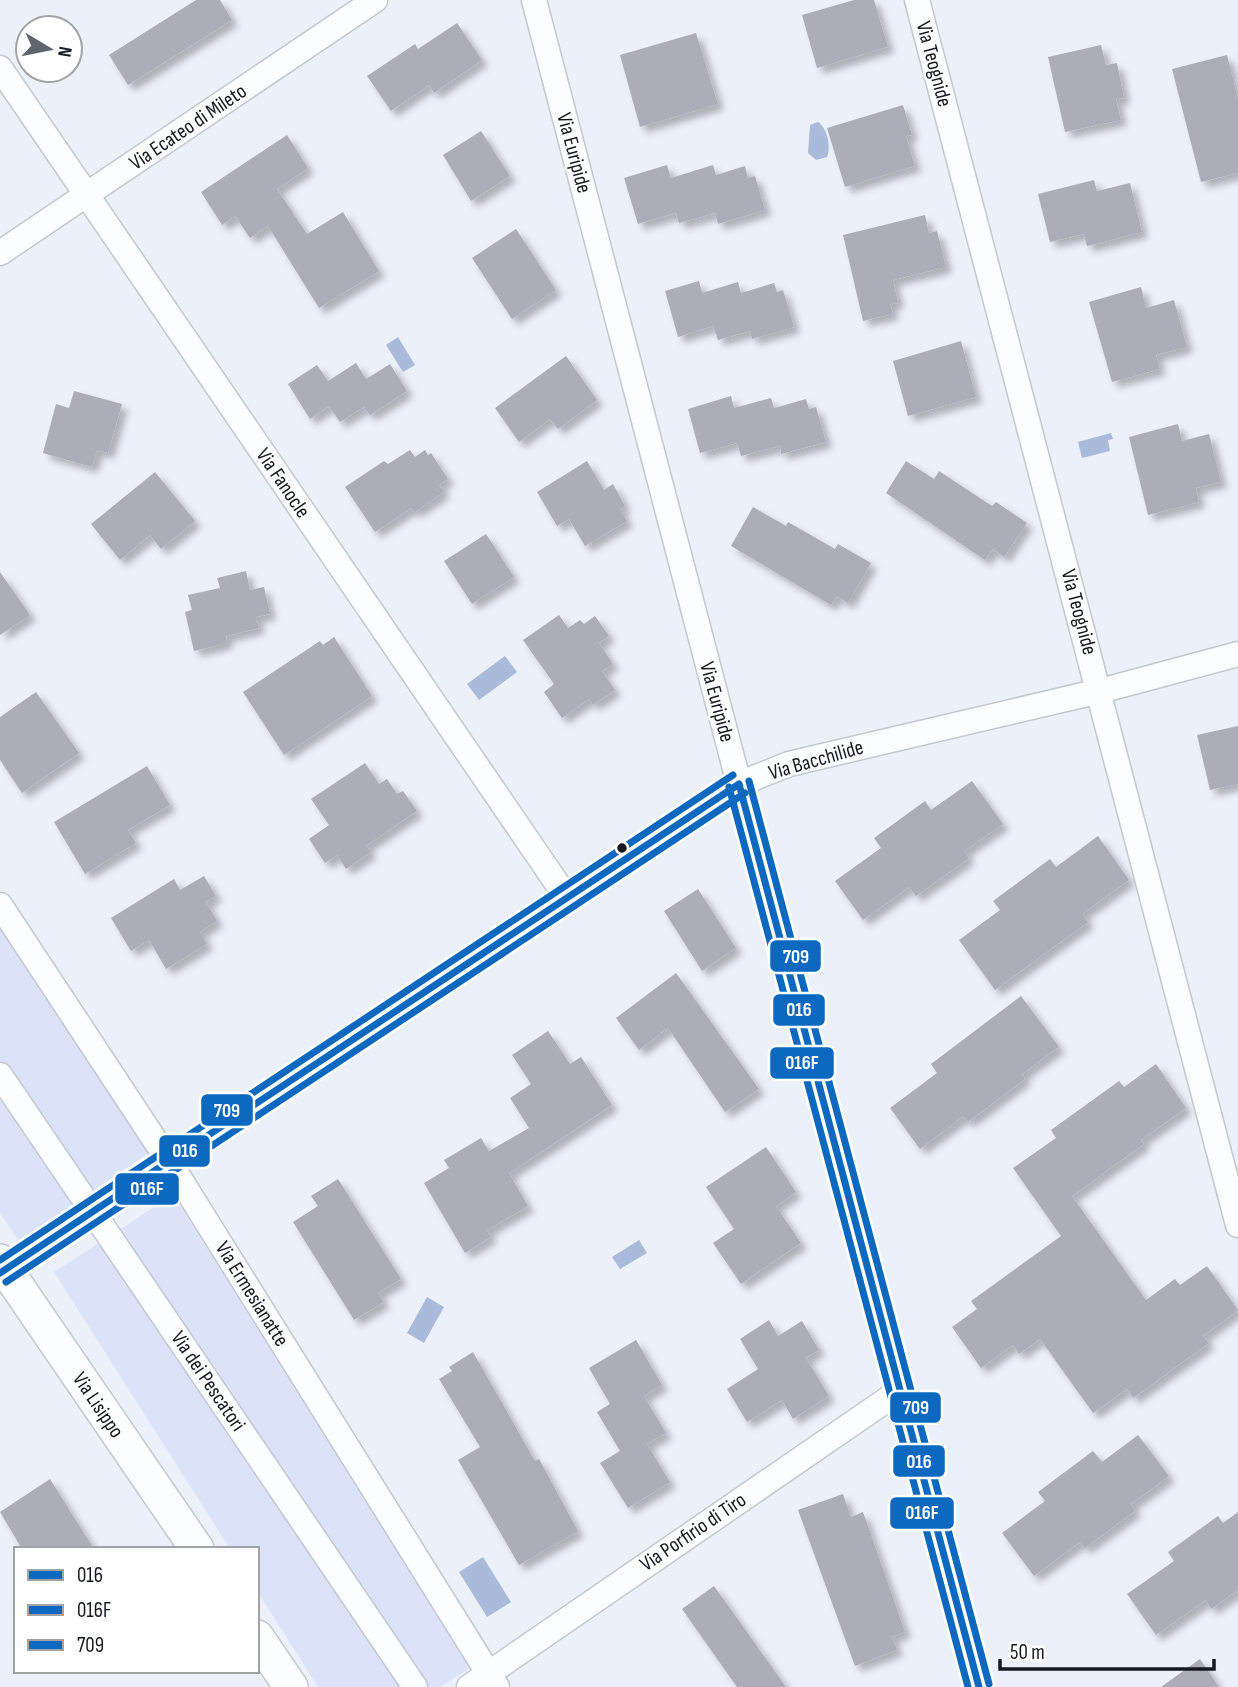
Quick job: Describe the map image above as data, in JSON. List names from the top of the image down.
{
  "streets": {
    "street": [
      "Via Teognide",
      "Via Ecateo di Mileto",
      "Via Euripide",
      "Via Fanocle",
      "Via Bacchilide",
      "Via Ermesianatte",
      "Via dei Pescatori",
      "Via Lisippo",
      "Via Porfirio di Tiro"
    ]
  },
  "crossings": [
    ["Via Teognide", "Via Bacchilide"],
    ["Via Ecateo di Mileto", "Via Fanocle"],
    ["Via Euripide", "Via Bacchilide"],
    ["Via Euripide", "Via Porfirio di Tiro"],
    ["Via Fanocle", "Via Bacchilide"],
    ["Via Bacchilide", "Via Ermesianatte"],
    ["Via Bacchilide", "Via dei Pescatori"],
    ["Via Bacchilide", "Via Lisippo"],
    ["Via Ermesianatte", "Via Porfirio di Tiro"]
  ],
  "lines": ["transit line 709", "transit line 016", "transit line 016F"],
  "legend": ["016", "016F", "709"],
  "scale_bar": "50 m",
  "north": "right"
}
